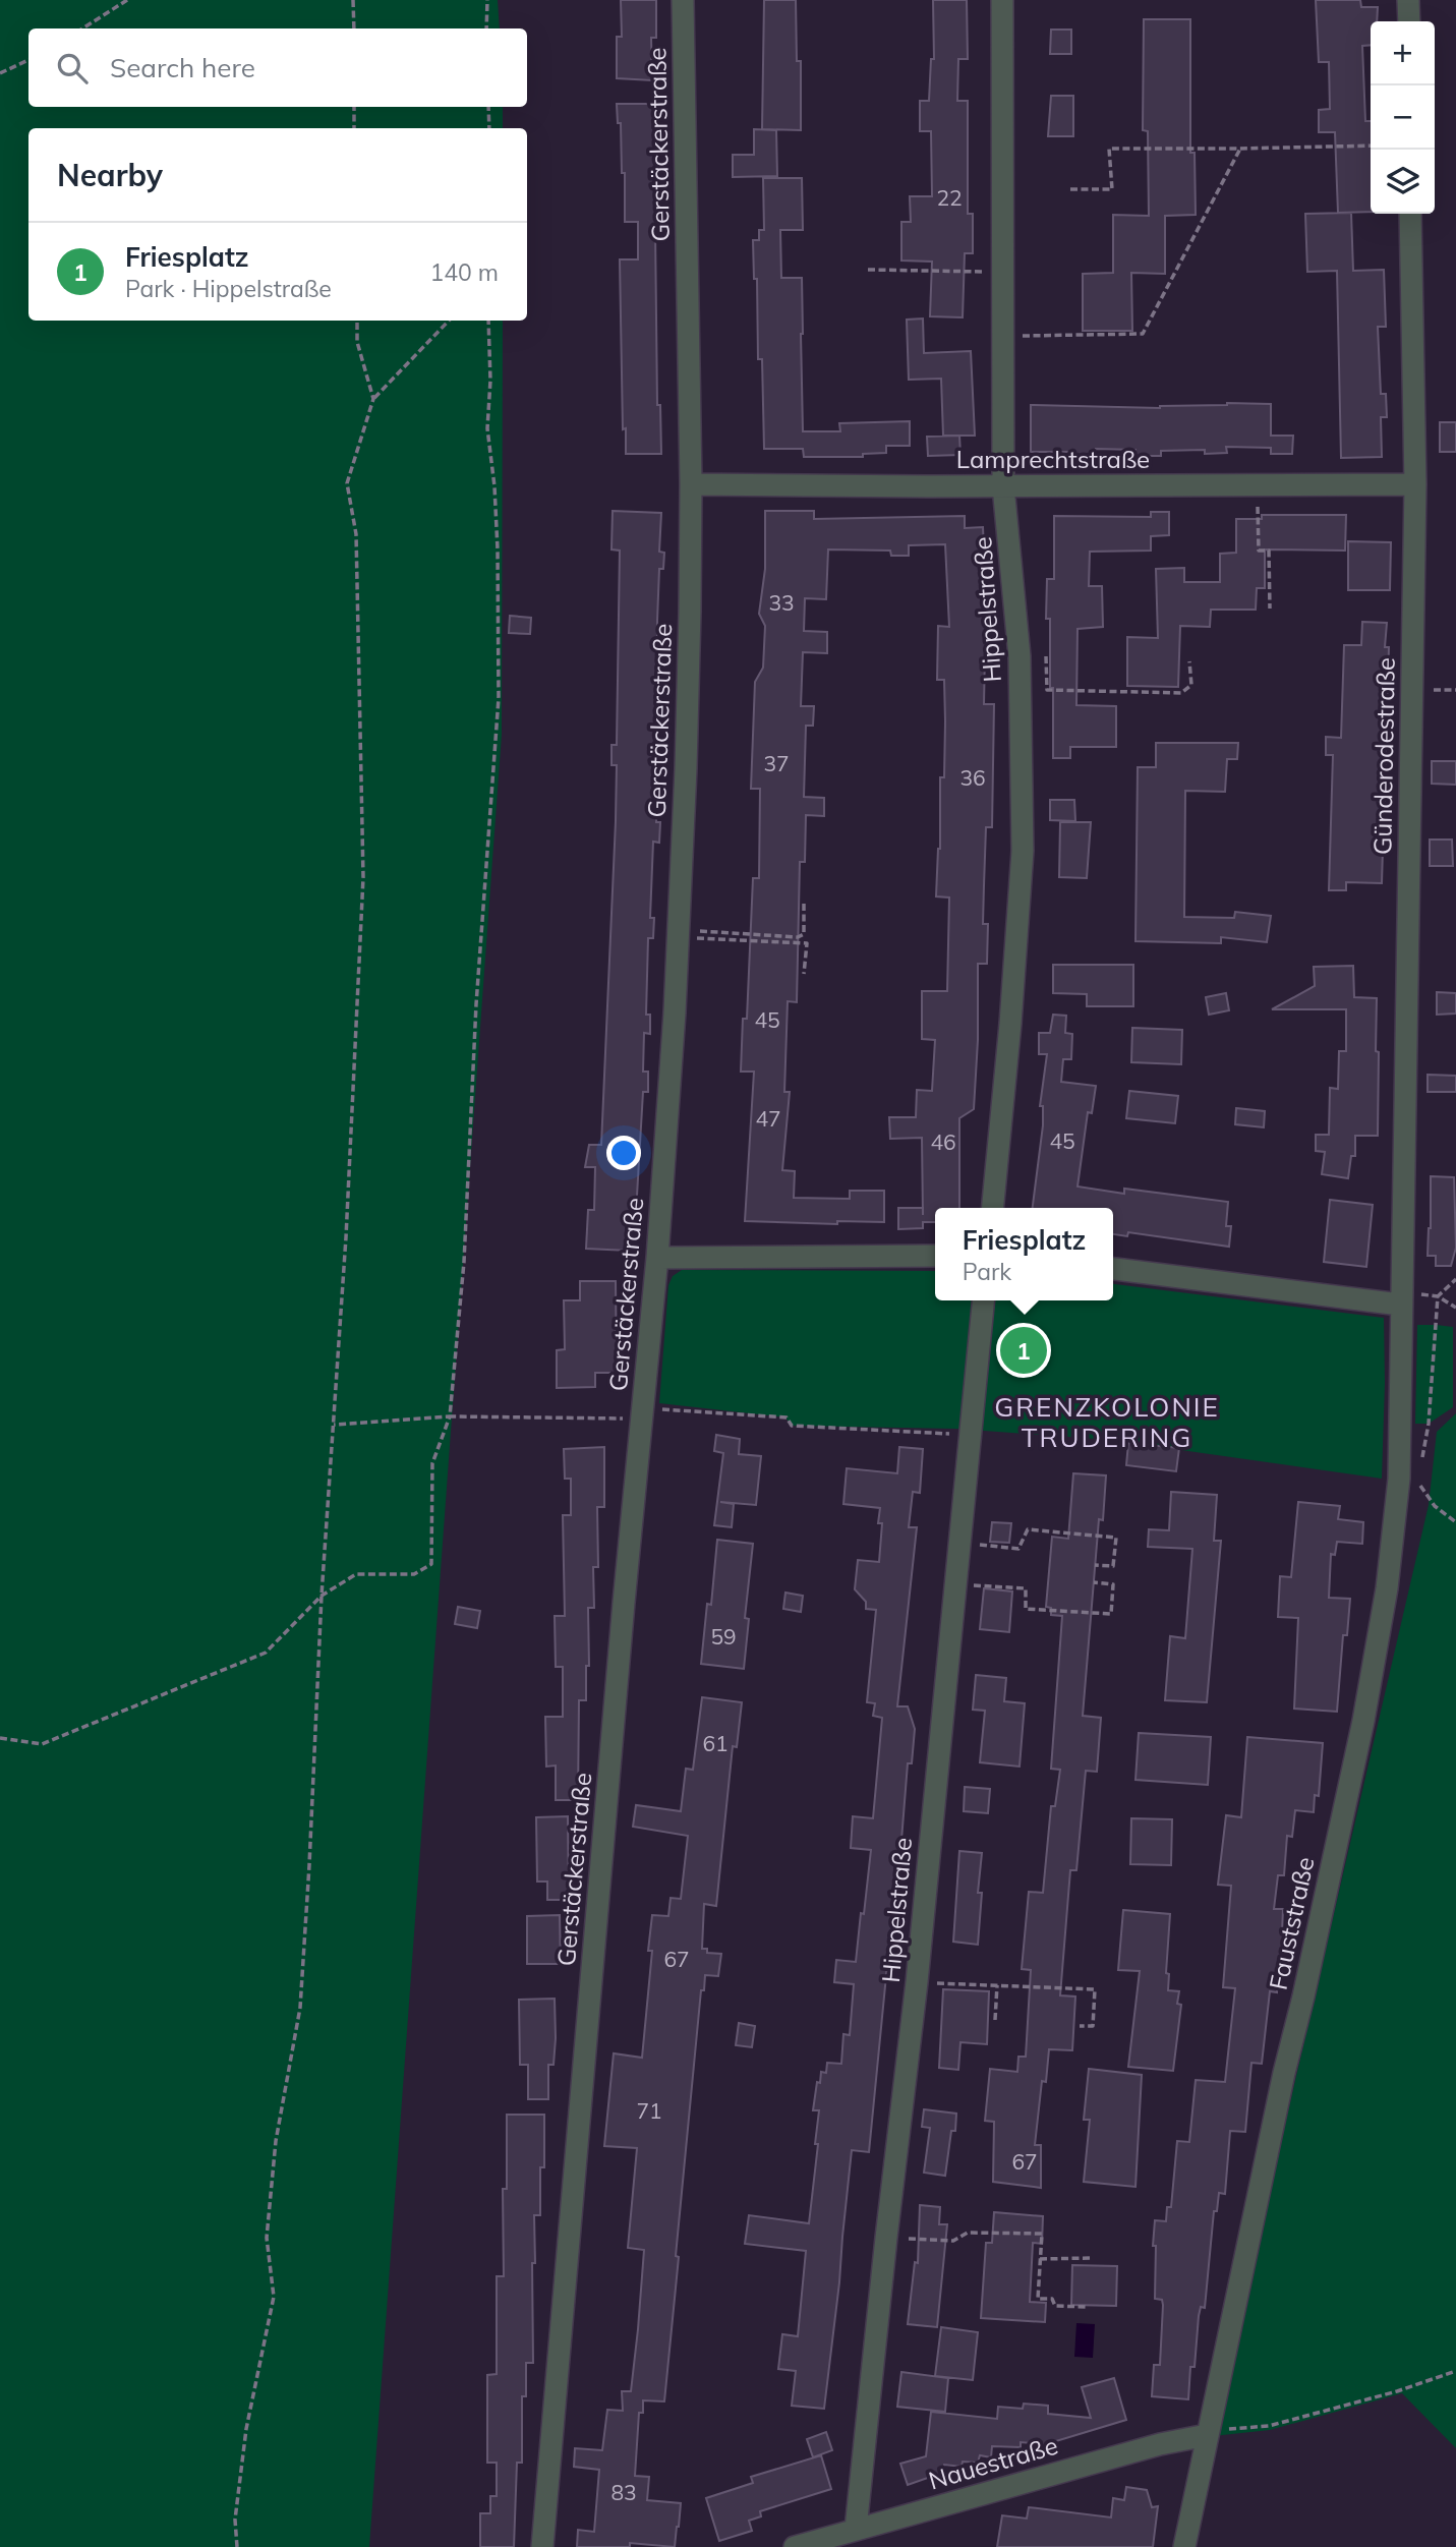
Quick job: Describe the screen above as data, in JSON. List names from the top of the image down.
{
  "streets": {
    "street": [
      "Gerstäckerstraße",
      "Lamprechtstraße",
      "Hippelstraße",
      "Günderodestraße",
      "Fauststraße",
      "Nauestraße"
    ]
  },
  "crossings": [
    ["Gerstäckerstraße", "Lamprechtstraße"],
    ["Lamprechtstraße", "Hippelstraße"],
    ["Lamprechtstraße", "Günderodestraße"],
    ["Hippelstraße", "Nauestraße"],
    ["Günderodestraße", "Fauststraße"],
    ["Fauststraße", "Nauestraße"]
  ],
  "districts": ["GRENZKOLONIE TRUDERING"],
  "house_numbers": [
    "22",
    "33",
    "37",
    "36",
    "45",
    "47",
    "45",
    "46",
    "59",
    "61",
    "67",
    "71",
    "67",
    "83"
  ],
  "page": {
    "map_buttons": ["+", "−"],
    "search": "Search here",
    "heading": "Nearby",
    "list": [
      {
        "mark": "1",
        "name": "Friesplatz",
        "note": "Park · Hippelstraße",
        "value": "140 m"
      }
    ],
    "popup": ["Friesplatz", "Park"],
    "pins": "1"
  }
}
